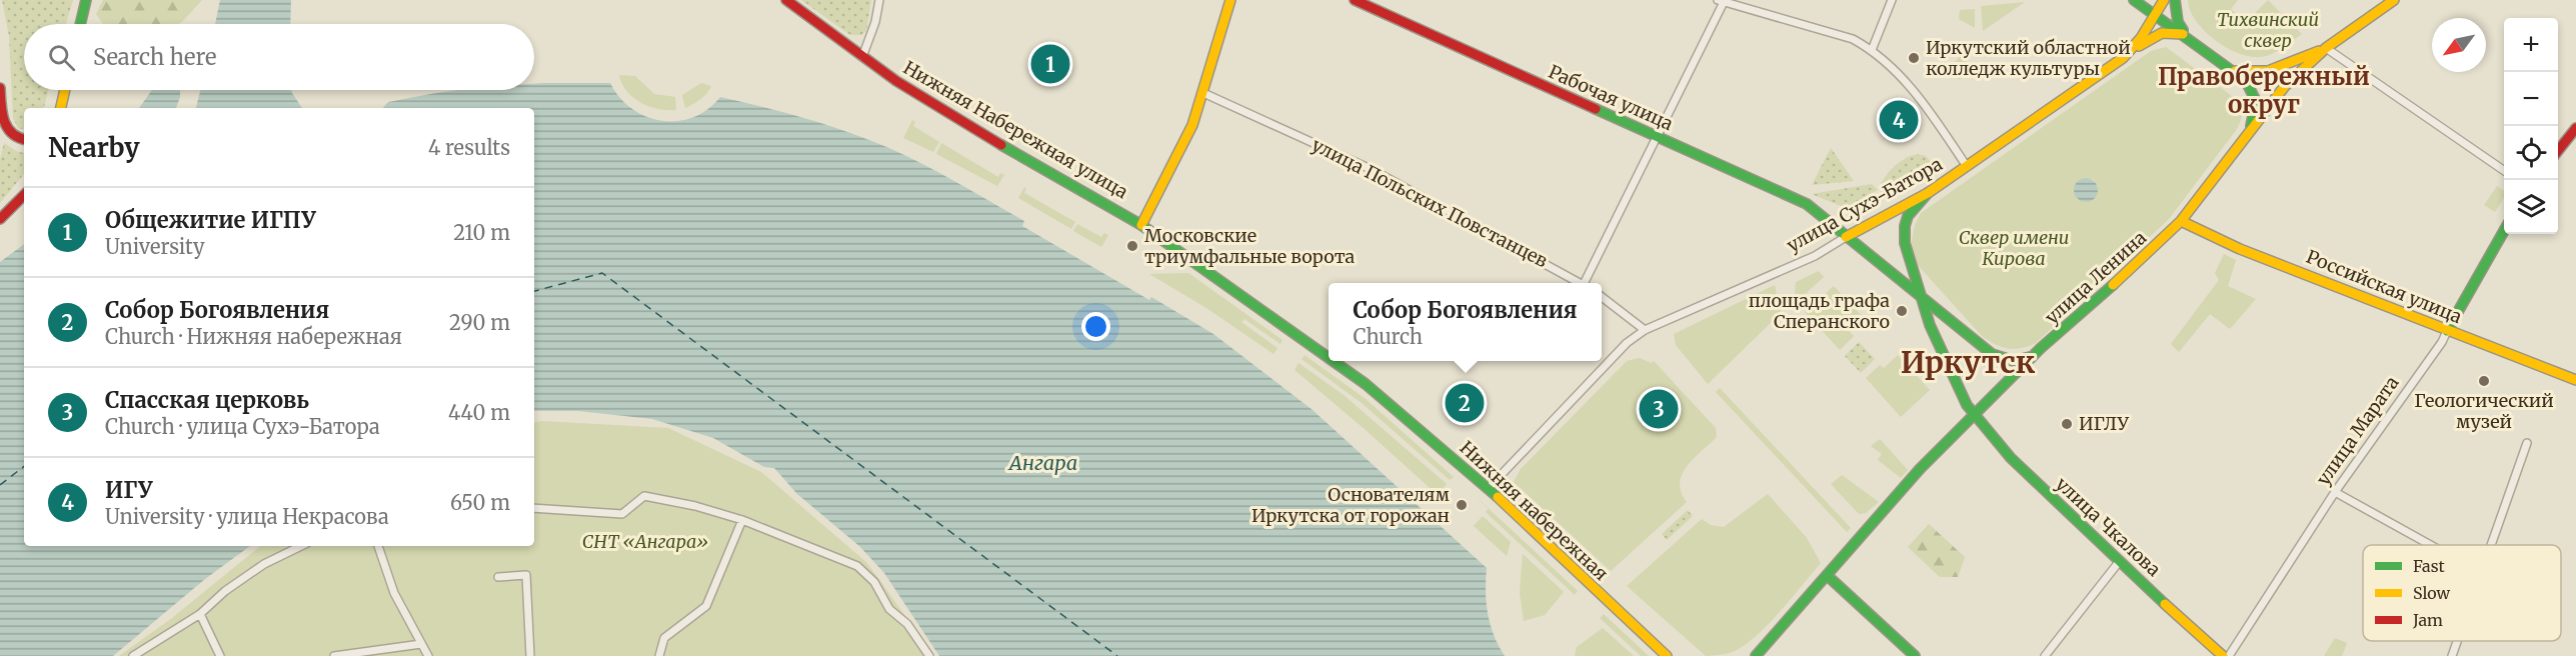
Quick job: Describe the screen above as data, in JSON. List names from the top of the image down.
{
  "streets": {
    "main road": [
      "Рабочая улица",
      "Нижняя Набережная улица",
      "улица Сухэ-Батора",
      "улица Ленина",
      "Российская улица",
      "улица Марата",
      "Нижняя набережная",
      "улица Чкалова"
    ],
    "street": ["улица Польских Повстанцев"]
  },
  "crossings": [
    ["Рабочая улица", "улица Сухэ-Батора"],
    ["Рабочая улица", "улица Ленина"],
    ["Нижняя Набережная улица", "Нижняя набережная"],
    ["улица Сухэ-Батора", "Нижняя набережная"],
    ["улица Ленина", "Российская улица"],
    ["улица Ленина", "улица Чкалова"],
    ["Российская улица", "улица Марата"]
  ],
  "districts": ["Правобережный округ", "Иркутск"],
  "water": ["Ангара"],
  "parks": ["Тихвинский сквер", "Сквер имени Кирова", "СНТ «Ангара»"],
  "places": [
    "Иркутский областной колледж культуры",
    "Московские триумфальные ворота",
    "площадь графа Сперанского",
    "Геологический музей",
    "ИГЛУ",
    "Основателям Иркутска от горожан"
  ],
  "legend": ["Fast", "Slow", "Jam"],
  "north": "bottom left",
  "page": {
    "map_buttons": ["+", "−"],
    "search": "Search here",
    "pins": [
      "1",
      "4",
      "2",
      "3"
    ],
    "heading": ["Nearby", "4 results"],
    "list": [
      {
        "mark": "1",
        "name": "Общежитие ИГПУ",
        "note": "University",
        "value": "210 m"
      },
      {
        "mark": "2",
        "name": "Собор Богоявления",
        "note": "Church · Нижняя набережная",
        "value": "290 m"
      },
      {
        "mark": "3",
        "name": "Спасская церковь",
        "note": "Church · улица Сухэ-Батора",
        "value": "440 m"
      },
      {
        "mark": "4",
        "name": "ИГУ",
        "note": "University · улица Некрасова",
        "value": "650 m"
      }
    ],
    "popup": ["Собор Богоявления", "Church"]
  }
}
